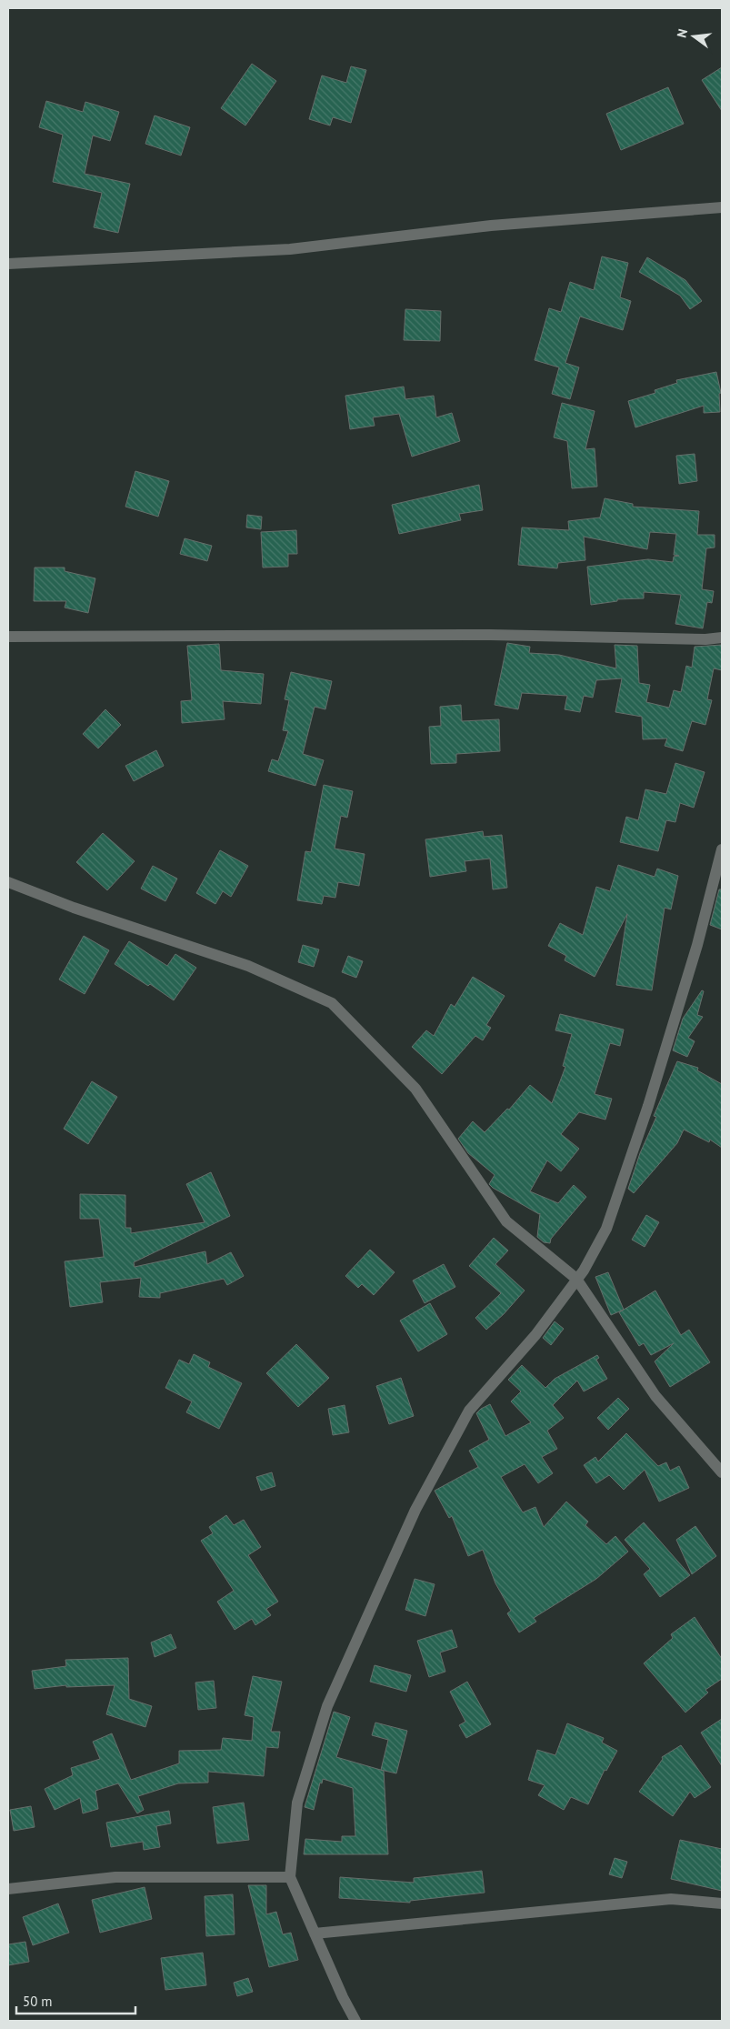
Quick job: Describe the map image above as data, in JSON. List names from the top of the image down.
{
  "scale_bar": "50 m",
  "north": "left"
}
